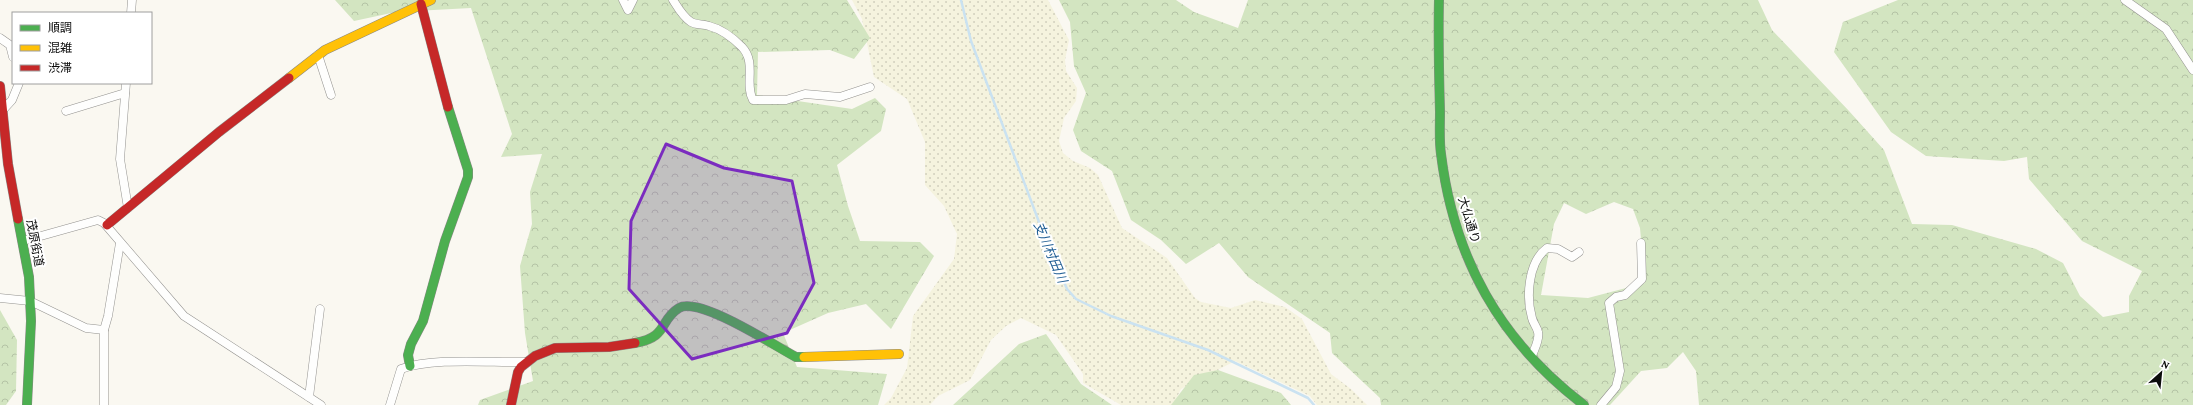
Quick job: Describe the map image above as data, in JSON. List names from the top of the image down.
{
  "streets": {
    "street": ["大仏通り", "茂原街道"]
  },
  "water": ["支川村田川"],
  "legend": ["順調", "混雑", "渋滞"],
  "north": "top right"
}
